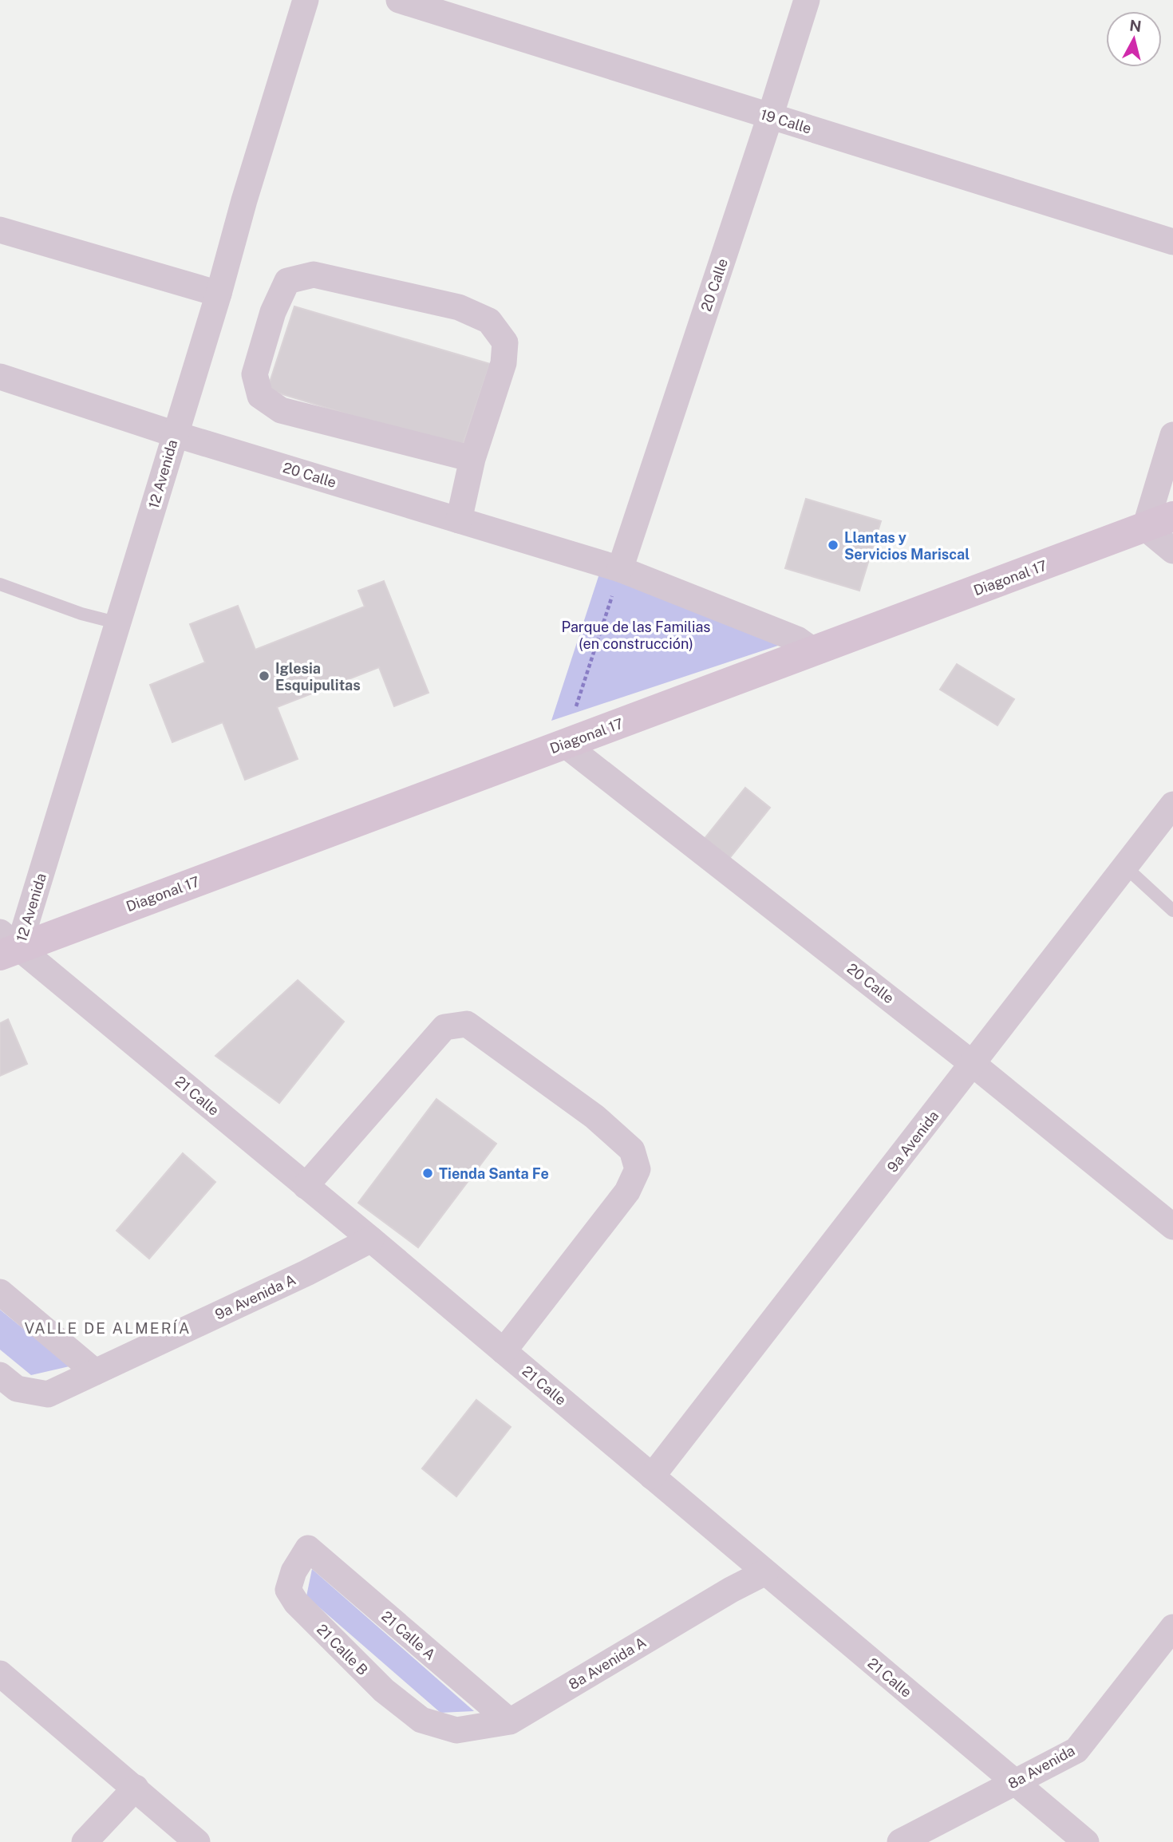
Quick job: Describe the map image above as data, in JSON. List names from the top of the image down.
{
  "streets": {
    "main road": ["Diagonal 17"],
    "street": [
      "19 Calle",
      "20 Calle",
      "12 Avenida",
      "21 Calle",
      "9a Avenida",
      "9a Avenida A",
      "21 Calle A",
      "21 Calle B",
      "8a Avenida A",
      "8a Avenida"
    ]
  },
  "crossings": [
    ["19 Calle", "20 Calle"],
    ["20 Calle", "12 Avenida"],
    ["20 Calle", "Diagonal 17"],
    ["20 Calle", "9a Avenida"],
    ["12 Avenida", "Diagonal 17"],
    ["12 Avenida", "21 Calle"],
    ["Diagonal 17", "21 Calle"],
    ["21 Calle", "9a Avenida"],
    ["21 Calle", "9a Avenida A"],
    ["21 Calle", "8a Avenida A"],
    ["21 Calle", "8a Avenida"],
    ["21 Calle A", "21 Calle B"],
    ["21 Calle A", "8a Avenida A"],
    ["21 Calle B", "8a Avenida A"]
  ],
  "districts": ["VALLE DE ALMERÍA"],
  "parks": ["Parque de las Familias (en construcción)"],
  "places": ["Llantas y Servicios Mariscal", "Iglesia Esquipulitas", "Tienda Santa Fe"],
  "north": "top"
}
